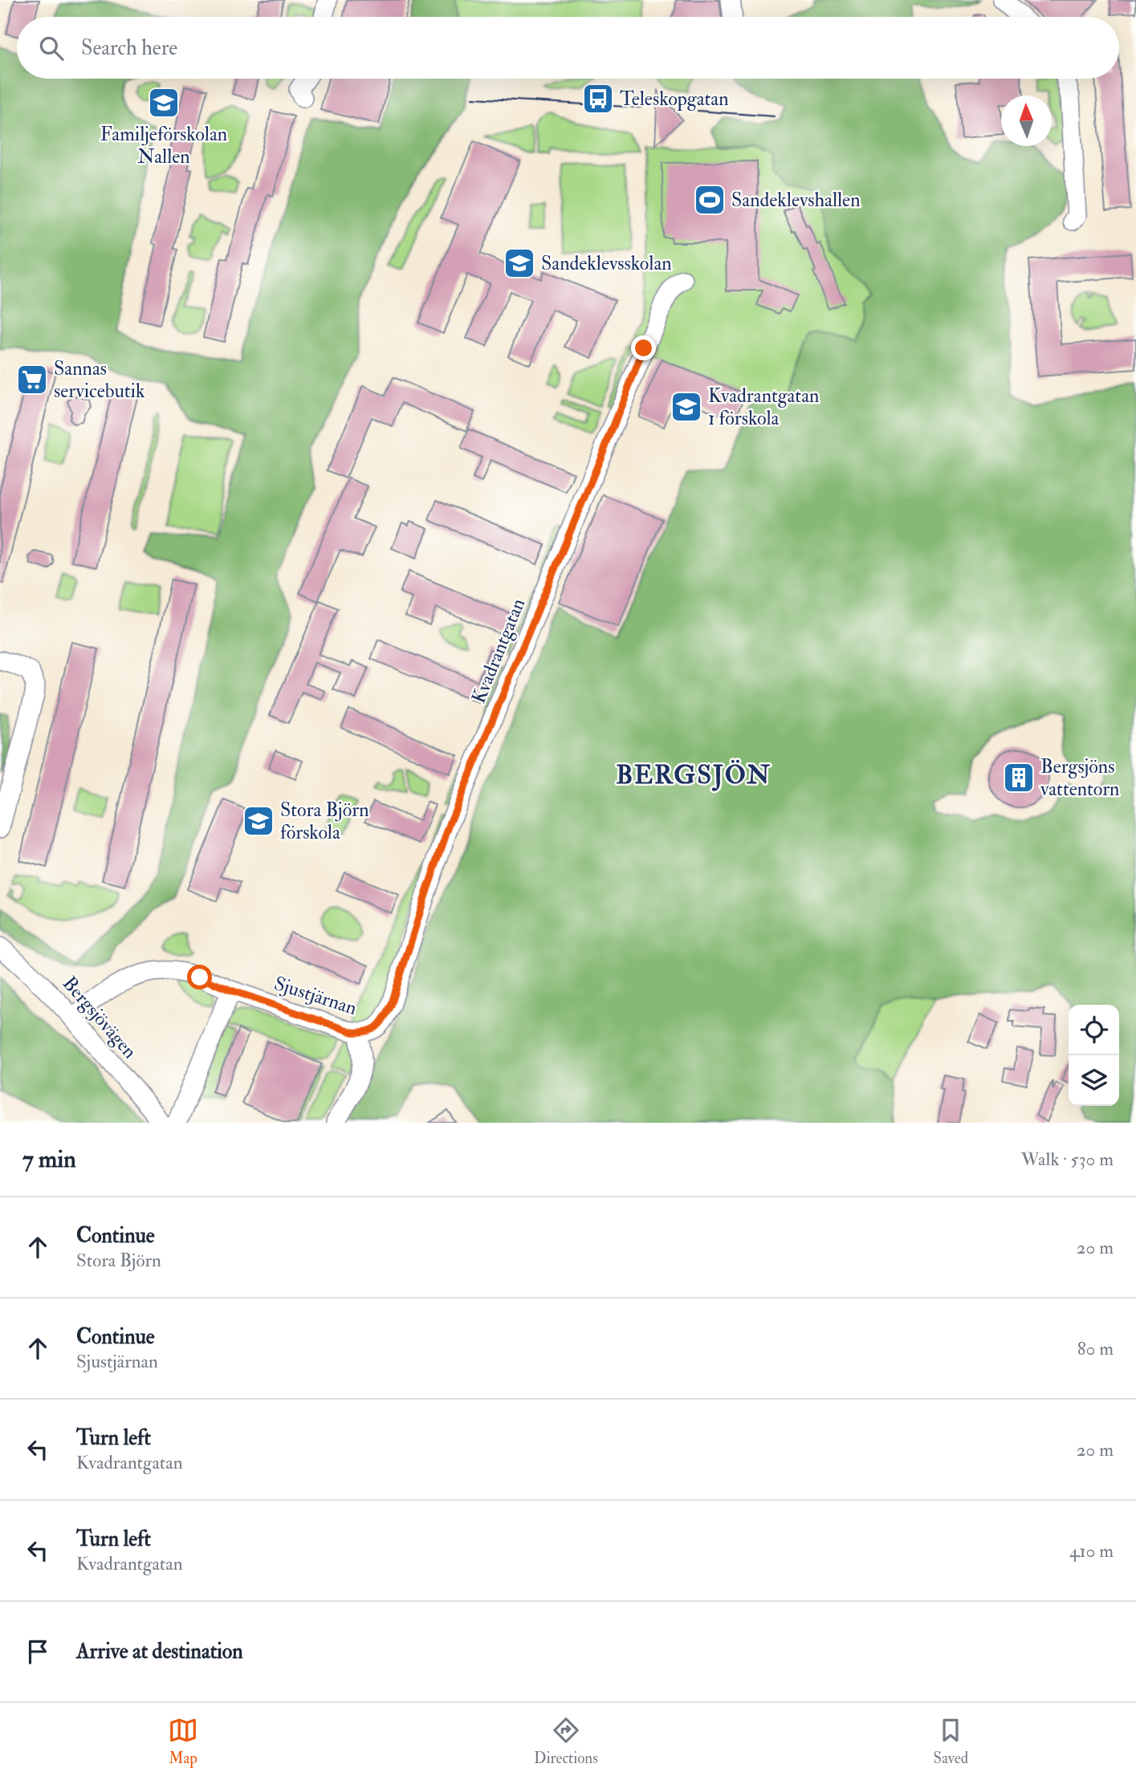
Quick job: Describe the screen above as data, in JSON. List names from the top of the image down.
{
  "streets": {
    "street": ["Kvadrantgatan", "Sjustjärnan", "Bergsjövägen"]
  },
  "crossings": [
    ["Kvadrantgatan", "Sjustjärnan"],
    ["Sjustjärnan", "Bergsjövägen"]
  ],
  "districts": ["BERGSJÖN"],
  "places": {
    "bus stop": ["Teleskopgatan"],
    "school or university": [
      "Familjeförskolan Nallen",
      "Sandeklevsskolan",
      "Kvadrantgatan 1 förskola",
      "Stora Björn förskola"
    ],
    "sports": ["Sandeklevshallen"],
    "supermarket": ["Sannas servicebutik"],
    "building": ["Bergsjöns vattentorn"]
  },
  "north": "top",
  "page": {
    "search": "Search here",
    "heading": ["7 min", "Walk · 530 m"],
    "list": [
      ["Continue", "Stora Björn", "20 m"],
      ["Continue", "Sjustjärnan", "80 m"],
      ["Turn left", "Kvadrantgatan", "20 m"],
      ["Turn left", "Kvadrantgatan", "410 m"],
      "Arrive at destination"
    ],
    "nav": ["Map", "Directions", "Saved"]
  }
}
